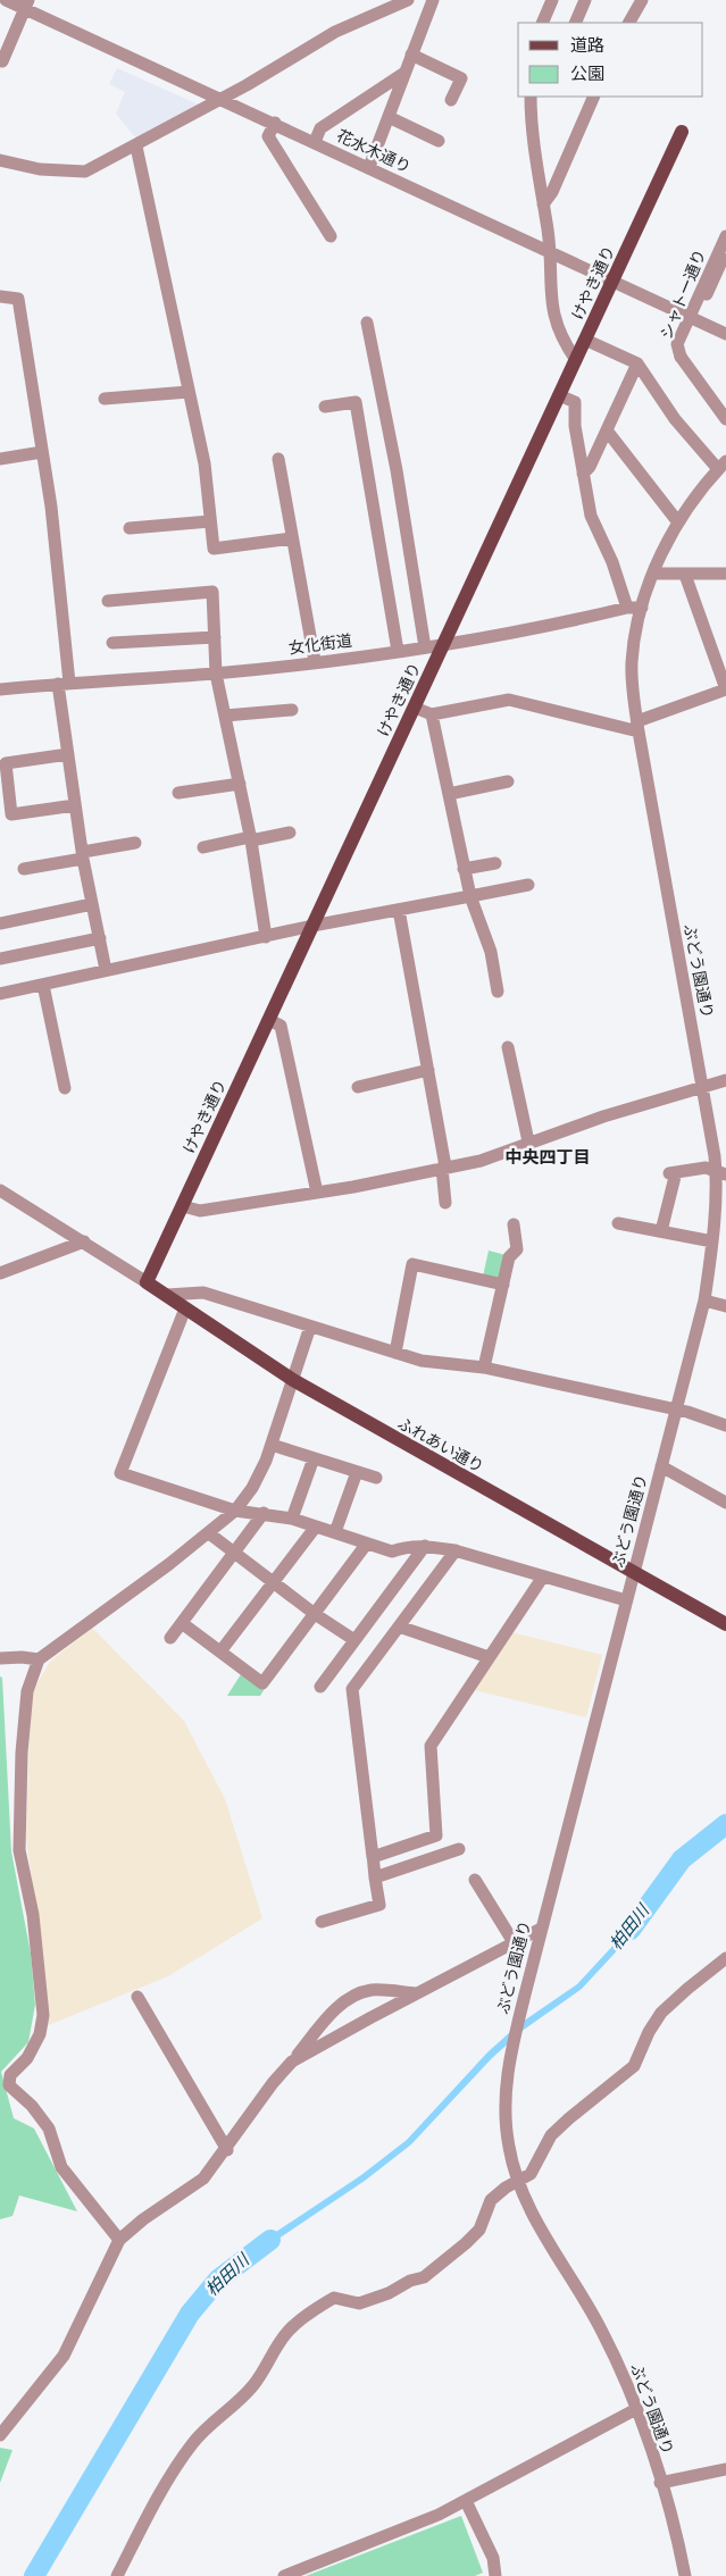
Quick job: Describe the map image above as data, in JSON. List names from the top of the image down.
{
  "streets": {
    "main road": ["けやき通り", "ふれあい通り"],
    "street": [
      "花水木通り",
      "シャトー通り",
      "女化街道",
      "ぶどう園通り"
    ]
  },
  "crossings": [
    ["花水木通り", "けやき通り"],
    ["けやき通り", "女化街道"],
    ["けやき通り", "ふれあい通り"],
    ["女化街道", "ぶどう園通り"],
    ["ぶどう園通り", "ふれあい通り"]
  ],
  "districts": ["中央四丁目"],
  "water": ["柏田川"],
  "legend": ["道路", "公園"]
}
